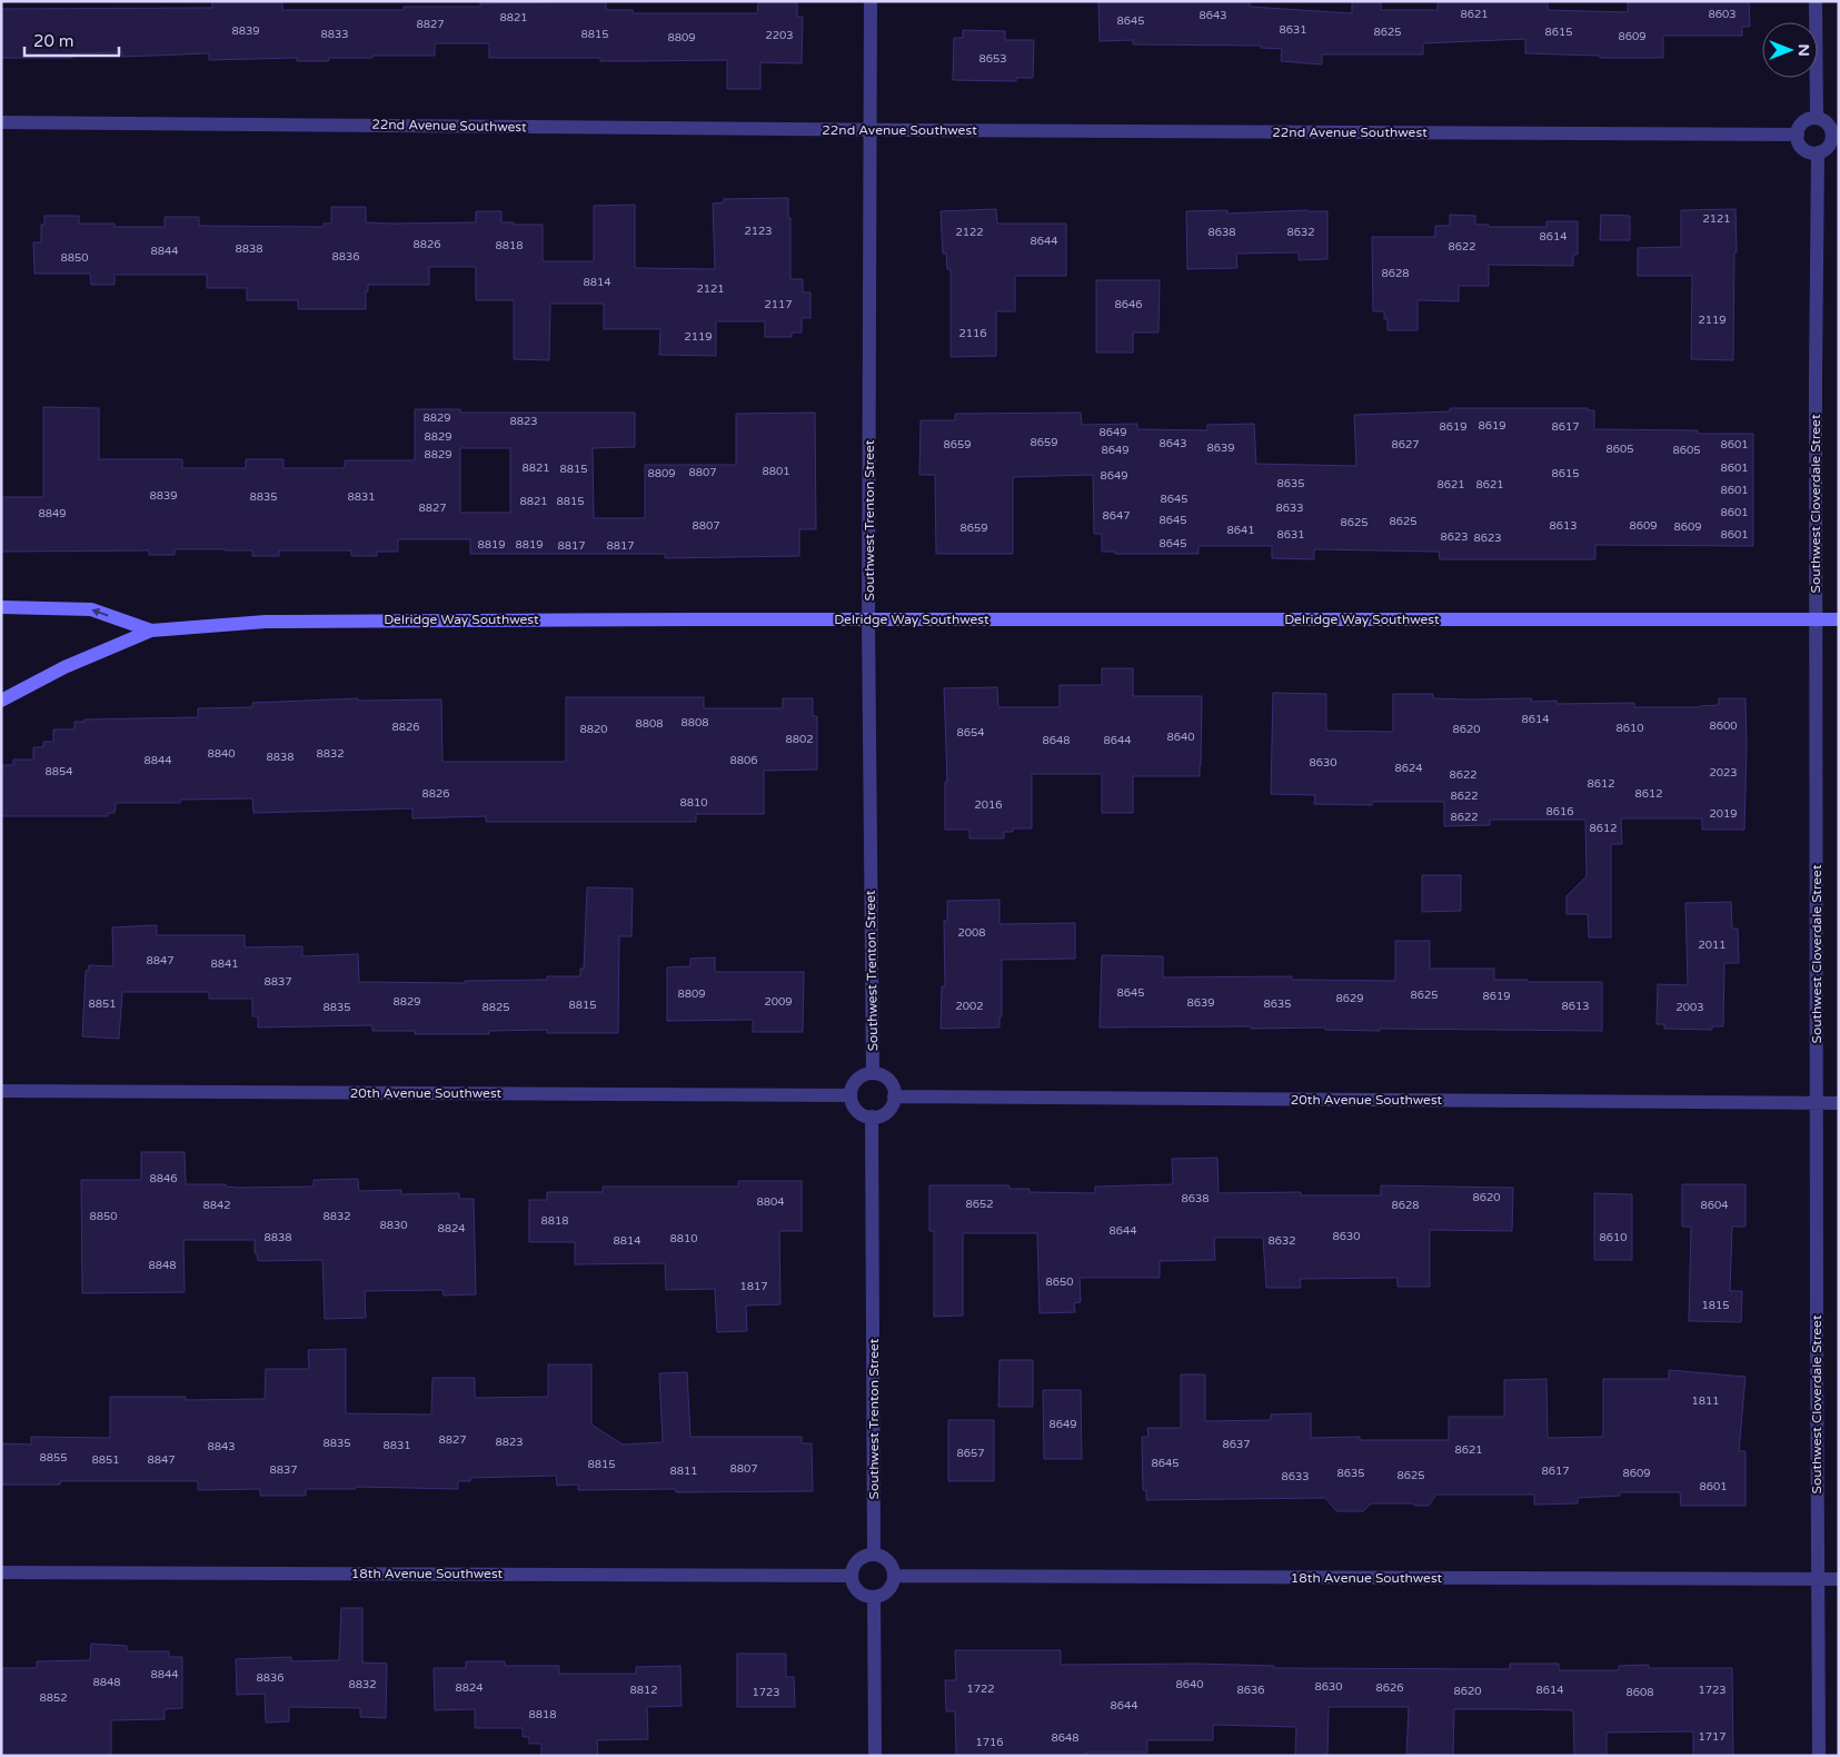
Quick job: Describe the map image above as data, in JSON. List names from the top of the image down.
{
  "streets": {
    "main road": ["Delridge Way Southwest"],
    "street": [
      "22nd Avenue Southwest",
      "Southwest Cloverdale Street",
      "Southwest Trenton Street",
      "20th Avenue Southwest",
      "18th Avenue Southwest"
    ]
  },
  "crossings": [
    ["22nd Avenue Southwest", "Southwest Cloverdale Street"],
    ["22nd Avenue Southwest", "Southwest Trenton Street"],
    ["Southwest Cloverdale Street", "Delridge Way Southwest"],
    ["Southwest Cloverdale Street", "20th Avenue Southwest"],
    ["Southwest Cloverdale Street", "18th Avenue Southwest"],
    ["Southwest Trenton Street", "Delridge Way Southwest"],
    ["Southwest Trenton Street", "20th Avenue Southwest"],
    ["Southwest Trenton Street", "18th Avenue Southwest"]
  ],
  "house_numbers": [
    "8621",
    "8603",
    "8643",
    "8821",
    "8645",
    "8827",
    "8631",
    "8839",
    "8625",
    "8615",
    "8833",
    "8815",
    "2203",
    "8609",
    "8809",
    "8653",
    "2121",
    "2123",
    "2122",
    "8638",
    "8632",
    "8614",
    "8644",
    "8826",
    "8818",
    "8622",
    "8838",
    "8844",
    "8836",
    "8850",
    "8628",
    "8814",
    "2121",
    "2117",
    "8646",
    "2119",
    "2116",
    "2119",
    "8829",
    "8823",
    "8619",
    "8619",
    "8617",
    "8649",
    "8829",
    "8659",
    "8643",
    "8659",
    "8627",
    "8601",
    "8639",
    "8605",
    "8649",
    "8605",
    "8829",
    "8821",
    "8601",
    "8815",
    "8801",
    "8807",
    "8809",
    "8615",
    "8649",
    "8635",
    "8621",
    "8621",
    "8601",
    "8839",
    "8835",
    "8831",
    "8645",
    "8821",
    "8815",
    "8827",
    "8633",
    "8601",
    "8849",
    "8647",
    "8645",
    "8625",
    "8625",
    "8807",
    "8613",
    "8609",
    "8609",
    "8659",
    "8641",
    "8631",
    "8601",
    "8623",
    "8623",
    "8645",
    "8819",
    "8819",
    "8817",
    "8817",
    "8614",
    "8808",
    "8808",
    "8600",
    "8826",
    "8610",
    "8820",
    "8620",
    "8654",
    "8640",
    "8802",
    "8648",
    "8644",
    "8840",
    "8832",
    "8838",
    "8844",
    "8806",
    "8630",
    "8624",
    "8854",
    "2023",
    "8622",
    "8612",
    "8826",
    "8612",
    "8622",
    "8810",
    "2016",
    "8616",
    "2019",
    "8622",
    "8612",
    "2008",
    "2011",
    "8847",
    "8841",
    "8837",
    "8645",
    "8809",
    "8625",
    "8619",
    "8629",
    "8829",
    "2009",
    "8639",
    "8851",
    "8635",
    "8815",
    "2002",
    "8613",
    "8835",
    "8825",
    "2003",
    "8846",
    "8620",
    "8638",
    "8804",
    "8652",
    "8842",
    "8628",
    "8604",
    "8850",
    "8832",
    "8818",
    "8830",
    "8824",
    "8644",
    "8630",
    "8838",
    "8610",
    "8810",
    "8814",
    "8632",
    "8848",
    "8650",
    "1817",
    "1815",
    "1811",
    "8649",
    "8827",
    "8823",
    "8835",
    "8637",
    "8831",
    "8843",
    "8621",
    "8657",
    "8855",
    "8851",
    "8847",
    "8645",
    "8815",
    "8807",
    "8837",
    "8811",
    "8617",
    "8635",
    "8609",
    "8625",
    "8633",
    "8601",
    "8844",
    "8836",
    "8848",
    "8832",
    "8640",
    "8630",
    "8824",
    "8626",
    "1722",
    "8812",
    "8636",
    "8614",
    "1723",
    "8620",
    "1723",
    "8608",
    "8852",
    "8644",
    "8818",
    "1717",
    "8648",
    "1716"
  ],
  "scale_bar": "20 m",
  "north": "right"
}
